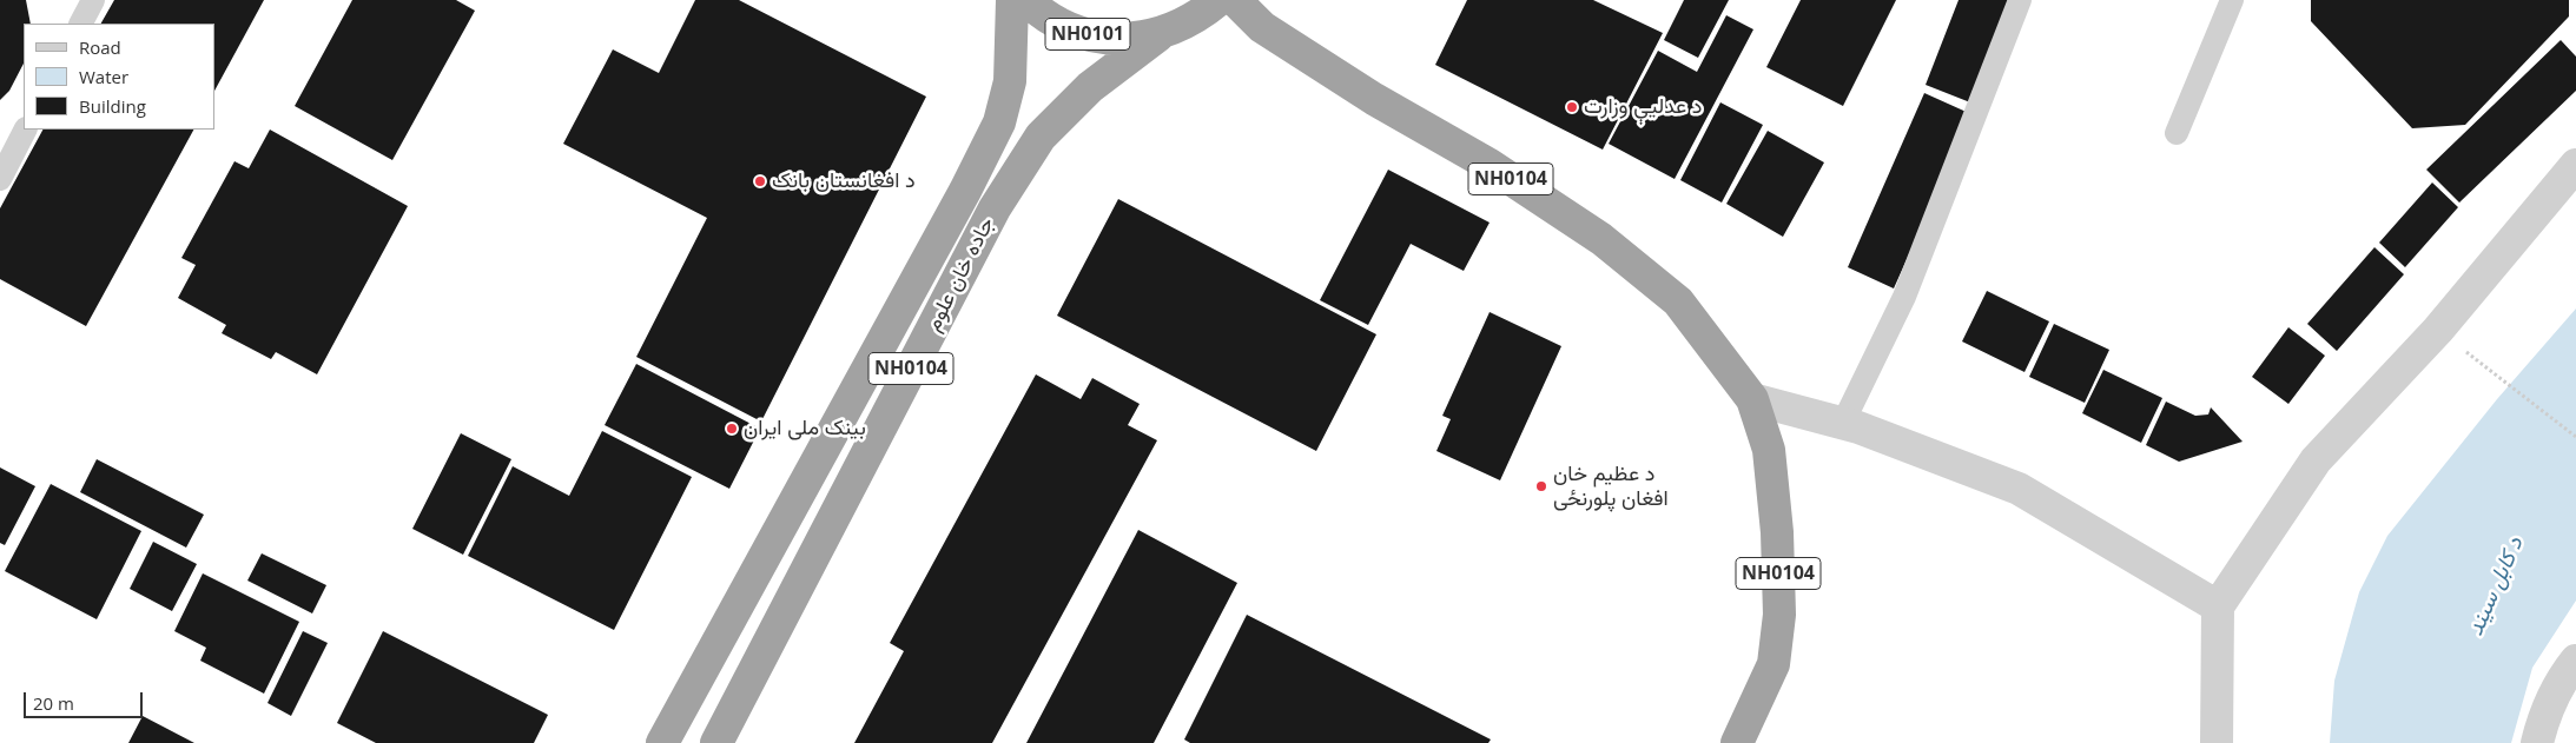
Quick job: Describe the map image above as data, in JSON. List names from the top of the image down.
{
  "streets": {
    "highway": ["NH0101", "NH0104", "جادہ خان علوم"]
  },
  "crossings": [
    ["NH0101", "جادہ خان علوم"]
  ],
  "water": ["د کابل سيند"],
  "places": [
    "د عدلیې وزارت",
    "د افغانستان بانک",
    "بینک ملی ایران",
    "د عظیم خان افغان پلورنځی"
  ],
  "legend": ["Road", "Water", "Building"],
  "scale_bar": "20 m"
}
